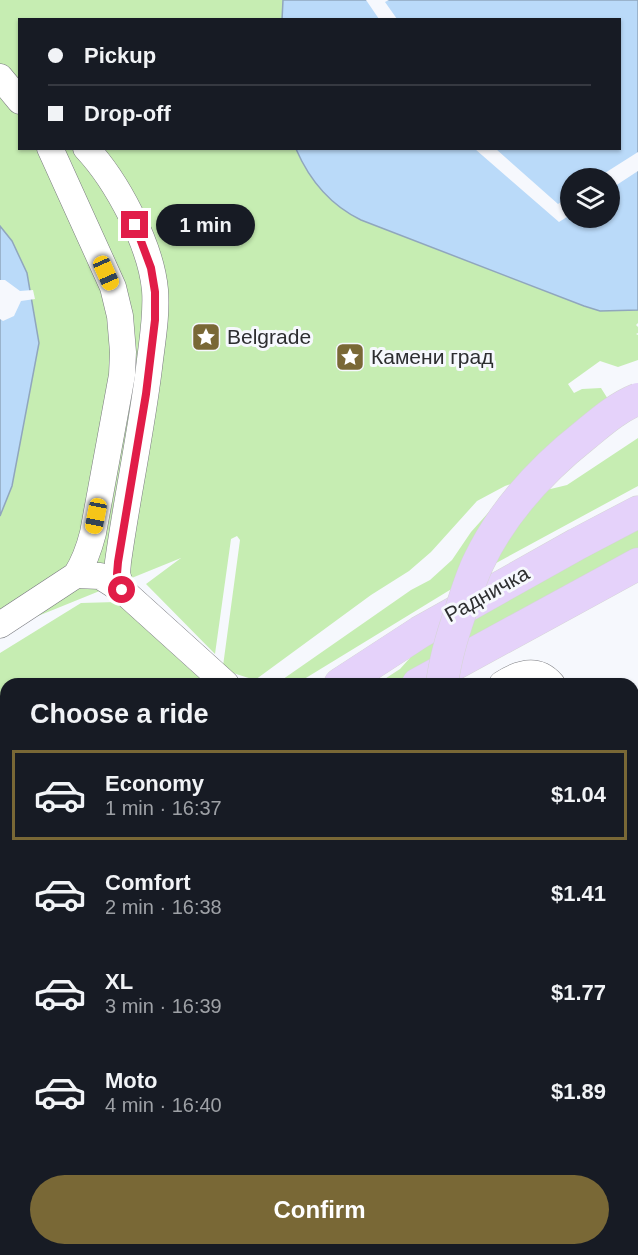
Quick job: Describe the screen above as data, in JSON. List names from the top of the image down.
{
  "streets": {
    "main road": ["Радничка"]
  },
  "places": {
    "place": ["Belgrade", "Камени град"]
  },
  "page": {
    "banner": ["Pickup", "Drop-off"],
    "bubble": "1 min",
    "heading": "Choose a ride",
    "list": [
      {
        "name": "Economy",
        "note": "1 min · 16:37",
        "value": "$1.04"
      },
      {
        "name": "Comfort",
        "note": "2 min · 16:38",
        "value": "$1.41"
      },
      {
        "name": "XL",
        "note": "3 min · 16:39",
        "value": "$1.77"
      },
      {
        "name": "Moto",
        "note": "4 min · 16:40",
        "value": "$1.89"
      }
    ],
    "buttons": "Confirm"
  }
}
